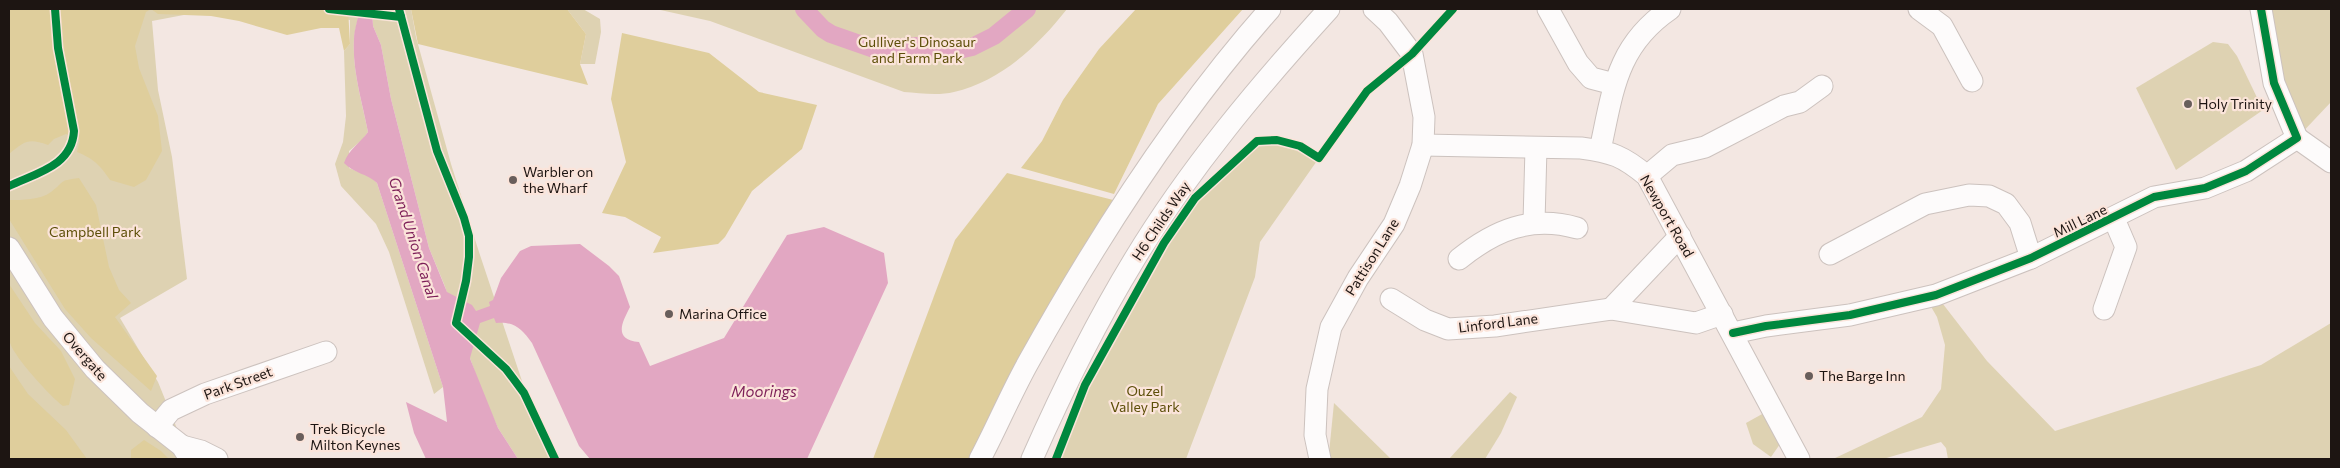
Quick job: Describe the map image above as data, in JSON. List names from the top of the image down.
{
  "streets": {
    "street": [
      "Newport Road",
      "H6 Childs Way",
      "Mill Lane",
      "Pattison Lane",
      "Linford Lane",
      "Overgate",
      "Park Street"
    ]
  },
  "crossings": [
    ["Newport Road", "Mill Lane"],
    ["Newport Road", "Pattison Lane"],
    ["Newport Road", "Linford Lane"],
    ["Overgate", "Park Street"]
  ],
  "water": ["Grand Union Canal", "Moorings"],
  "parks": ["Gulliver's Dinosaur and Farm Park", "Campbell Park", "Ouzel Valley Park"],
  "places": [
    "Holy Trinity",
    "Warbler on the Wharf",
    "Marina Office",
    "The Barge Inn",
    "Trek Bicycle Milton Keynes"
  ]
}
